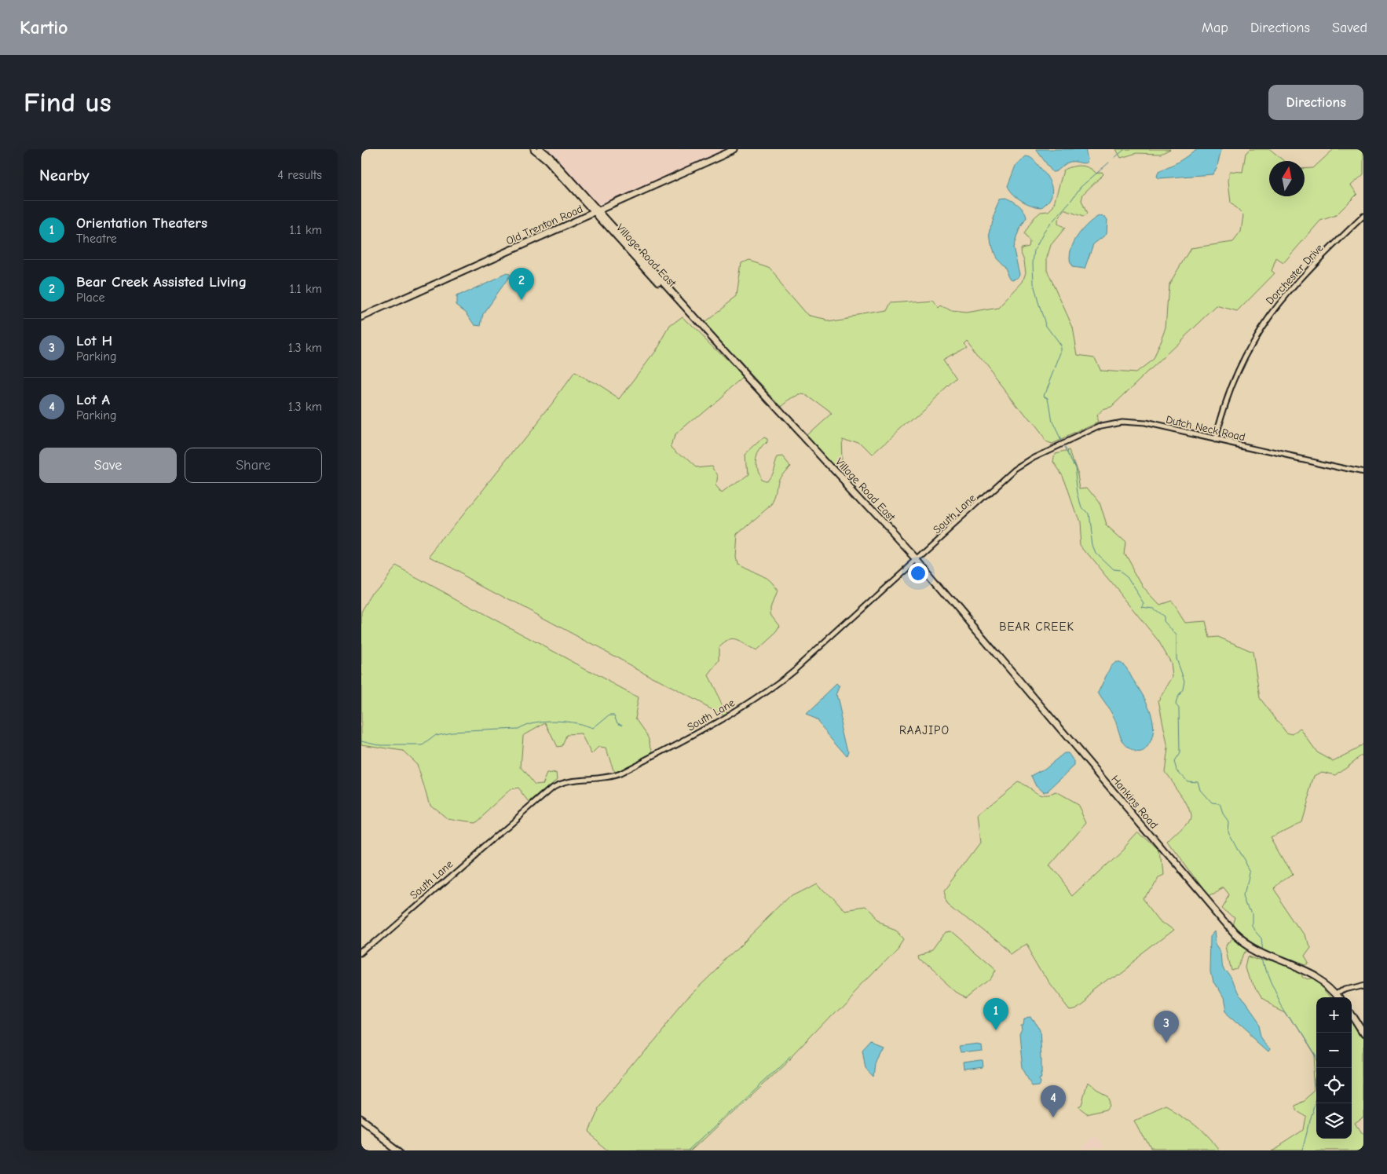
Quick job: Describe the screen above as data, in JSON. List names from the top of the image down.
{
  "streets": {
    "main road": ["Old Trenton Road", "Village Road East", "Hankins Road"],
    "street": ["Dorchester Drive", "Dutch Neck Road", "South Lane"]
  },
  "crossings": [
    ["Old Trenton Road", "Village Road East"],
    ["Village Road East", "South Lane"],
    ["Village Road East", "Hankins Road"],
    ["Dorchester Drive", "Dutch Neck Road"],
    ["Dutch Neck Road", "South Lane"]
  ],
  "districts": ["BEAR CREEK", "RAAJIPO"],
  "north": "top",
  "page": {
    "header": "Kartio",
    "nav": ["Map", "Directions", "Saved"],
    "buttons": [
      "Directions",
      ["Save", "Share"]
    ],
    "title": "Find us",
    "heading": ["Nearby", "4 results"],
    "list": [
      {
        "mark": "1",
        "name": "Orientation Theaters",
        "note": "Theatre",
        "value": "1.1 km"
      },
      {
        "mark": "2",
        "name": "Bear Creek Assisted Living",
        "note": "Place",
        "value": "1.1 km"
      },
      {
        "mark": "3",
        "name": "Lot H",
        "note": "Parking",
        "value": "1.3 km"
      },
      {
        "mark": "4",
        "name": "Lot A",
        "note": "Parking",
        "value": "1.3 km"
      }
    ],
    "pins": [
      "2",
      "1",
      "3",
      "4"
    ],
    "map_buttons": ["+", "−"]
  }
}
